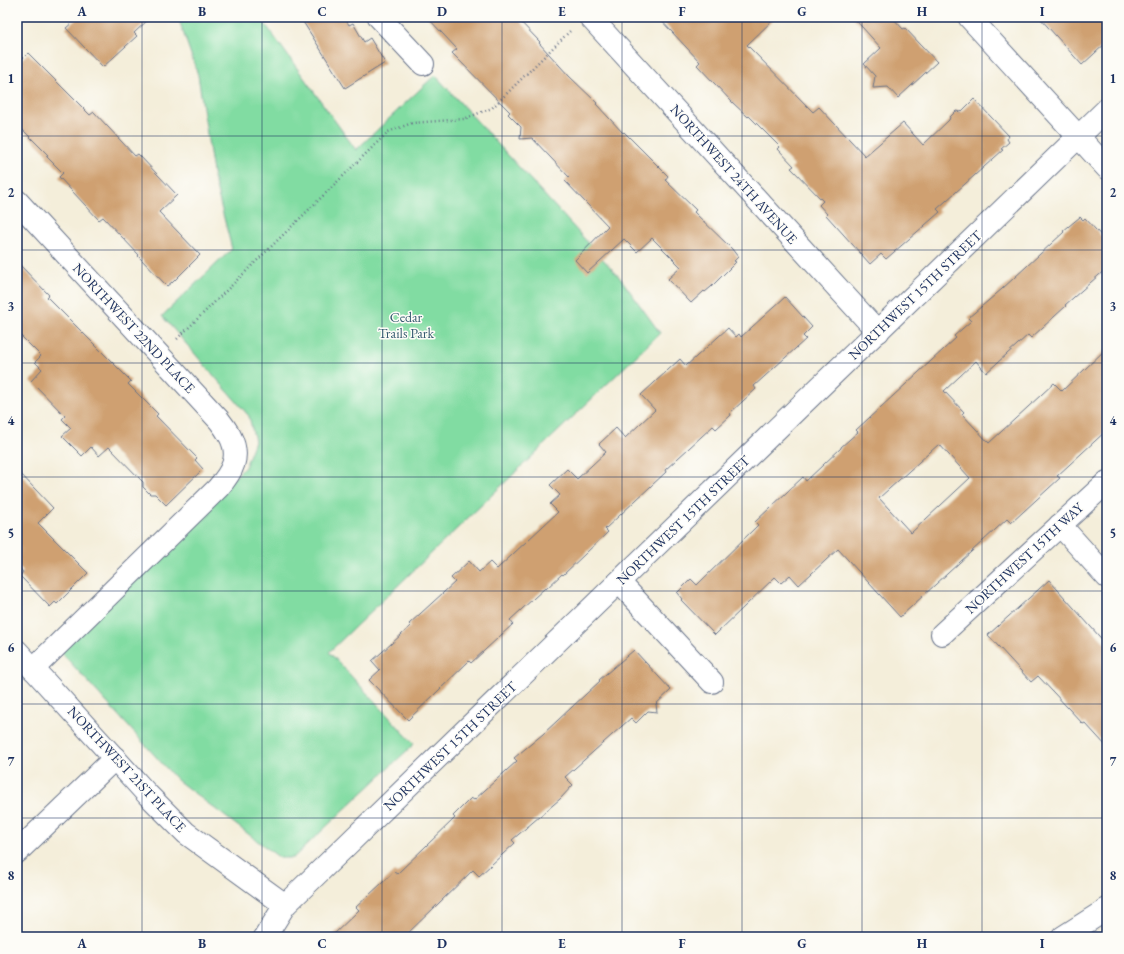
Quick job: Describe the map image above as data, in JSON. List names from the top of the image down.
{
  "streets": {
    "street": [
      "NORTHWEST 24TH AVENUE",
      "NORTHWEST 15TH STREET",
      "NORTHWEST 22ND PLACE",
      "NORTHWEST 15TH WAY",
      "NORTHWEST 21ST PLACE"
    ]
  },
  "crossings": [
    ["NORTHWEST 24TH AVENUE", "NORTHWEST 15TH STREET"],
    ["NORTHWEST 15TH STREET", "NORTHWEST 21ST PLACE"],
    ["NORTHWEST 22ND PLACE", "NORTHWEST 21ST PLACE"]
  ],
  "parks": ["Cedar Trails Park"],
  "grid": {
    "columns": [
      "A",
      "B",
      "C",
      "D",
      "E",
      "F",
      "G",
      "H",
      "I"
    ],
    "rows": [
      "1",
      "2",
      "3",
      "4",
      "5",
      "6",
      "7",
      "8"
    ]
  }
}
